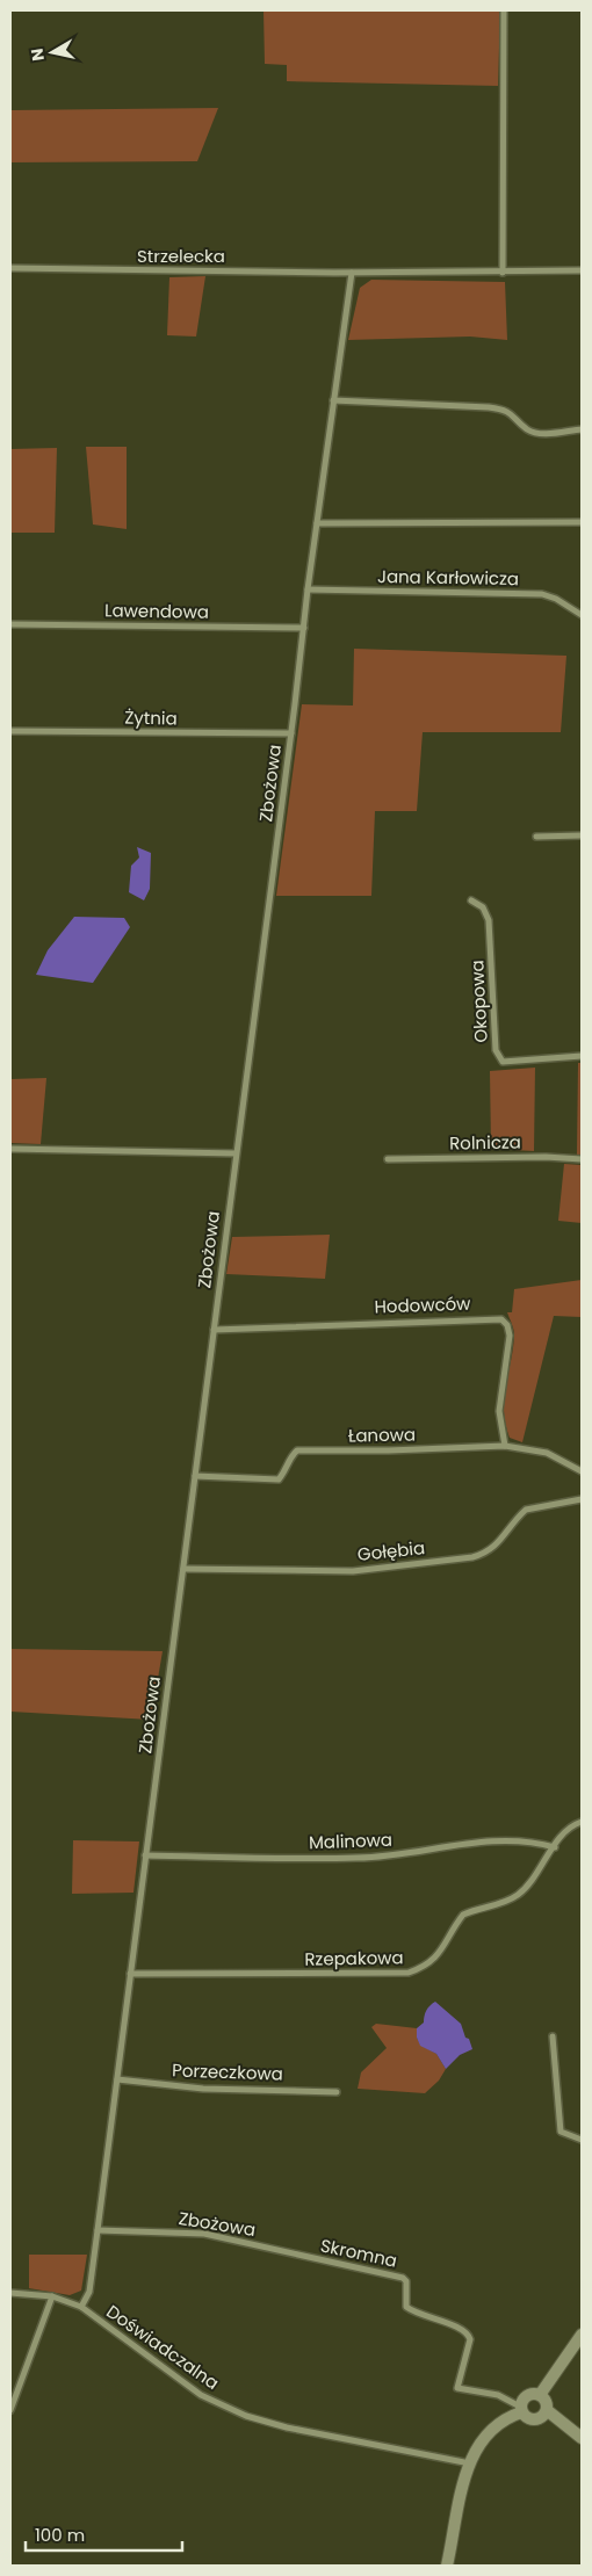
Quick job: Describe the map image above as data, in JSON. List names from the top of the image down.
{
  "streets": {
    "street": [
      "Strzelecka",
      "Jana Karłowicza",
      "Lawendowa",
      "Żytnia",
      "Zbożowa",
      "Okopowa",
      "Rolnicza",
      "Hodowców",
      "Łanowa",
      "Gołębia",
      "Malinowa",
      "Rzepakowa",
      "Porzeczkowa",
      "Skromna",
      "Doświadczalna"
    ]
  },
  "crossings": [
    ["Strzelecka", "Zbożowa"],
    ["Jana Karłowicza", "Zbożowa"],
    ["Lawendowa", "Zbożowa"],
    ["Żytnia", "Zbożowa"],
    ["Zbożowa", "Hodowców"],
    ["Zbożowa", "Łanowa"],
    ["Zbożowa", "Gołębia"],
    ["Zbożowa", "Malinowa"],
    ["Zbożowa", "Rzepakowa"],
    ["Zbożowa", "Porzeczkowa"],
    ["Zbożowa", "Skromna"],
    ["Zbożowa", "Doświadczalna"],
    ["Hodowców", "Łanowa"],
    ["Malinowa", "Rzepakowa"]
  ],
  "scale_bar": "100 m",
  "north": "left"
}
